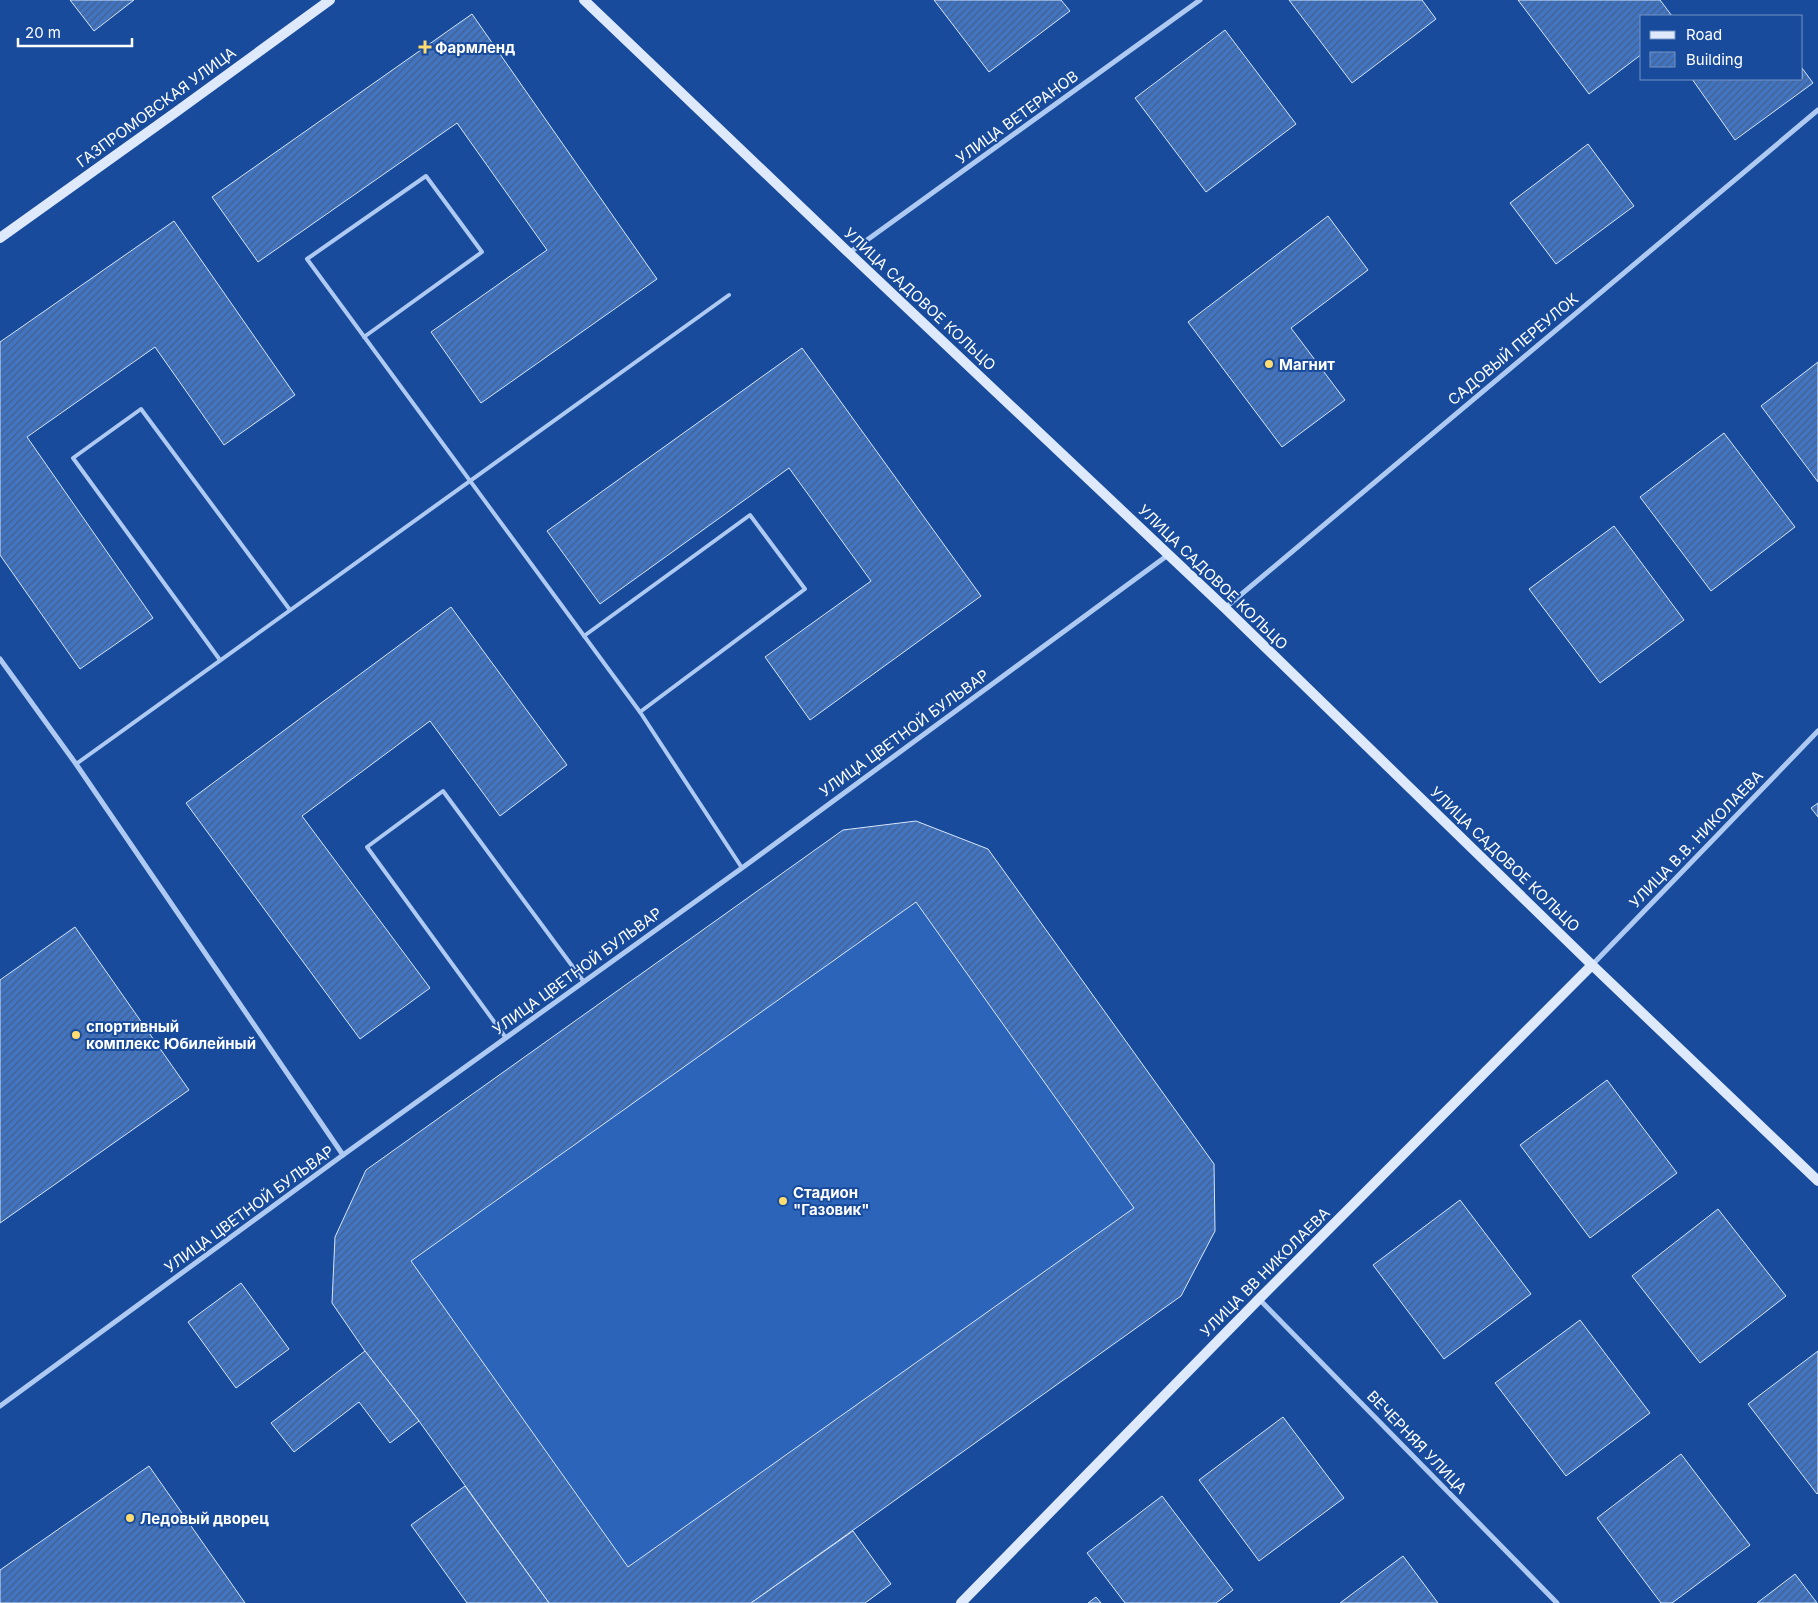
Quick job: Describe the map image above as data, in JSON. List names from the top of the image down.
{
  "streets": {
    "main road": ["ГАЗПРОМОВСКАЯ УЛИЦА", "УЛИЦА САДОВОЕ КОЛЬЦО", "УЛИЦА ВВ НИКОЛАЕВА"],
    "street": [
      "УЛИЦА ВЕТЕРАНОВ",
      "САДОВЫЙ ПЕРЕУЛОК",
      "УЛИЦА ЦВЕТНОЙ БУЛЬВАР",
      "УЛИЦА В.В. НИКОЛАЕВА",
      "ВЕЧЕРНЯЯ УЛИЦА"
    ]
  },
  "crossings": [
    ["УЛИЦА ВЕТЕРАНОВ", "УЛИЦА САДОВОЕ КОЛЬЦО"],
    ["УЛИЦА САДОВОЕ КОЛЬЦО", "САДОВЫЙ ПЕРЕУЛОК"],
    ["УЛИЦА САДОВОЕ КОЛЬЦО", "УЛИЦА ЦВЕТНОЙ БУЛЬВАР"],
    ["УЛИЦА САДОВОЕ КОЛЬЦО", "УЛИЦА В.В. НИКОЛАЕВА"],
    ["УЛИЦА САДОВОЕ КОЛЬЦО", "УЛИЦА ВВ НИКОЛАЕВА"],
    ["УЛИЦА В.В. НИКОЛАЕВА", "УЛИЦА ВВ НИКОЛАЕВА"],
    ["УЛИЦА ВВ НИКОЛАЕВА", "ВЕЧЕРНЯЯ УЛИЦА"]
  ],
  "places": {
    "health": ["Фармленд"],
    "other": [
      "Магнит",
      "спортивный комплекс Юбилейный",
      "Стадион \"Газовик\"",
      "Ледовый дворец"
    ]
  },
  "legend": ["Road", "Building"],
  "scale_bar": "20 m"
}
